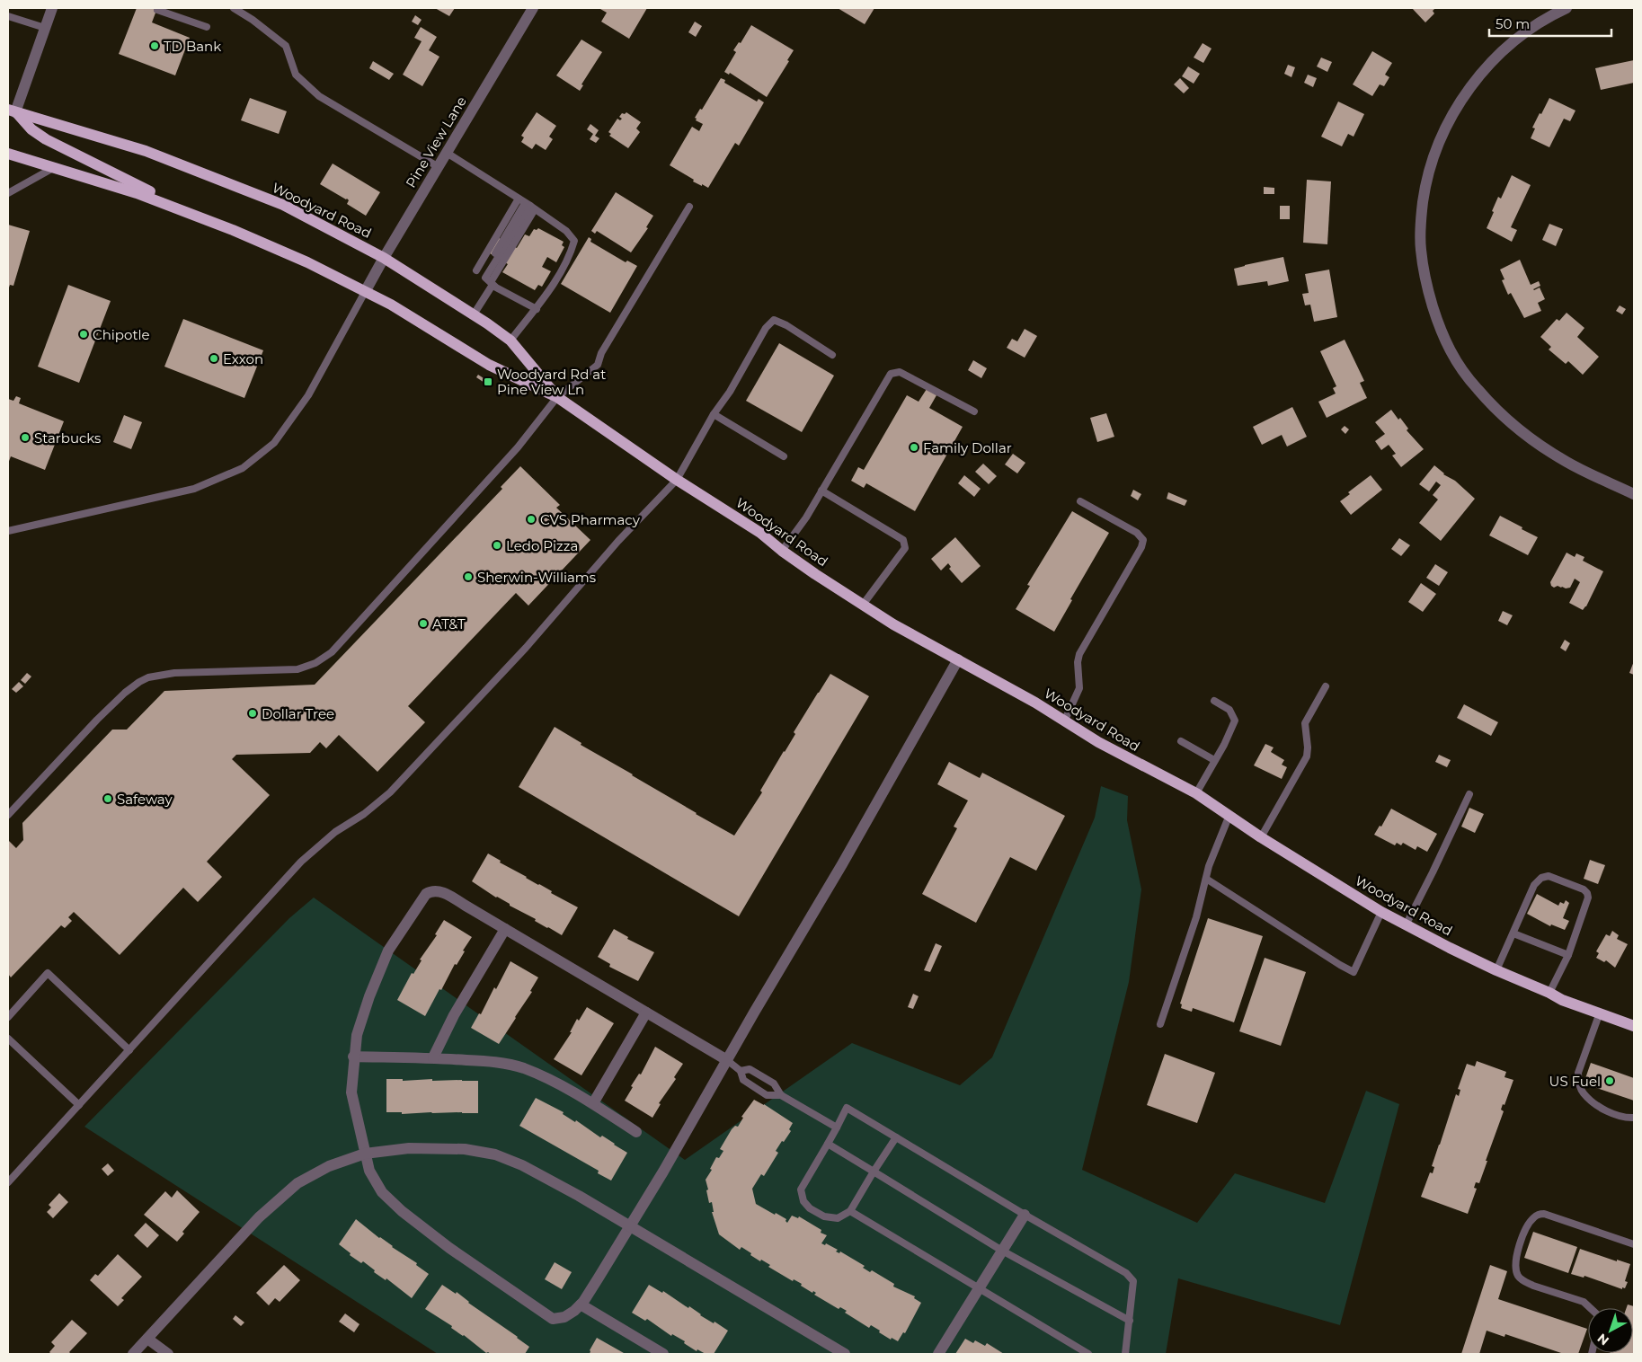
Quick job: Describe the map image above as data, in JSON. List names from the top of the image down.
{
  "streets": {
    "main road": ["Woodyard Road"],
    "street": ["Pine View Lane"]
  },
  "crossings": [
    ["Pine View Lane", "Woodyard Road"]
  ],
  "places": {
    "other": [
      "TD Bank",
      "Chipotle",
      "Exxon",
      "Starbucks",
      "Family Dollar",
      "CVS Pharmacy",
      "Ledo Pizza",
      "Sherwin-Williams",
      "AT&T",
      "Dollar Tree",
      "Safeway",
      "US Fuel"
    ],
    "transit": ["Woodyard Rd at Pine View Ln"]
  },
  "scale_bar": "50 m",
  "north": "bottom left"
}
